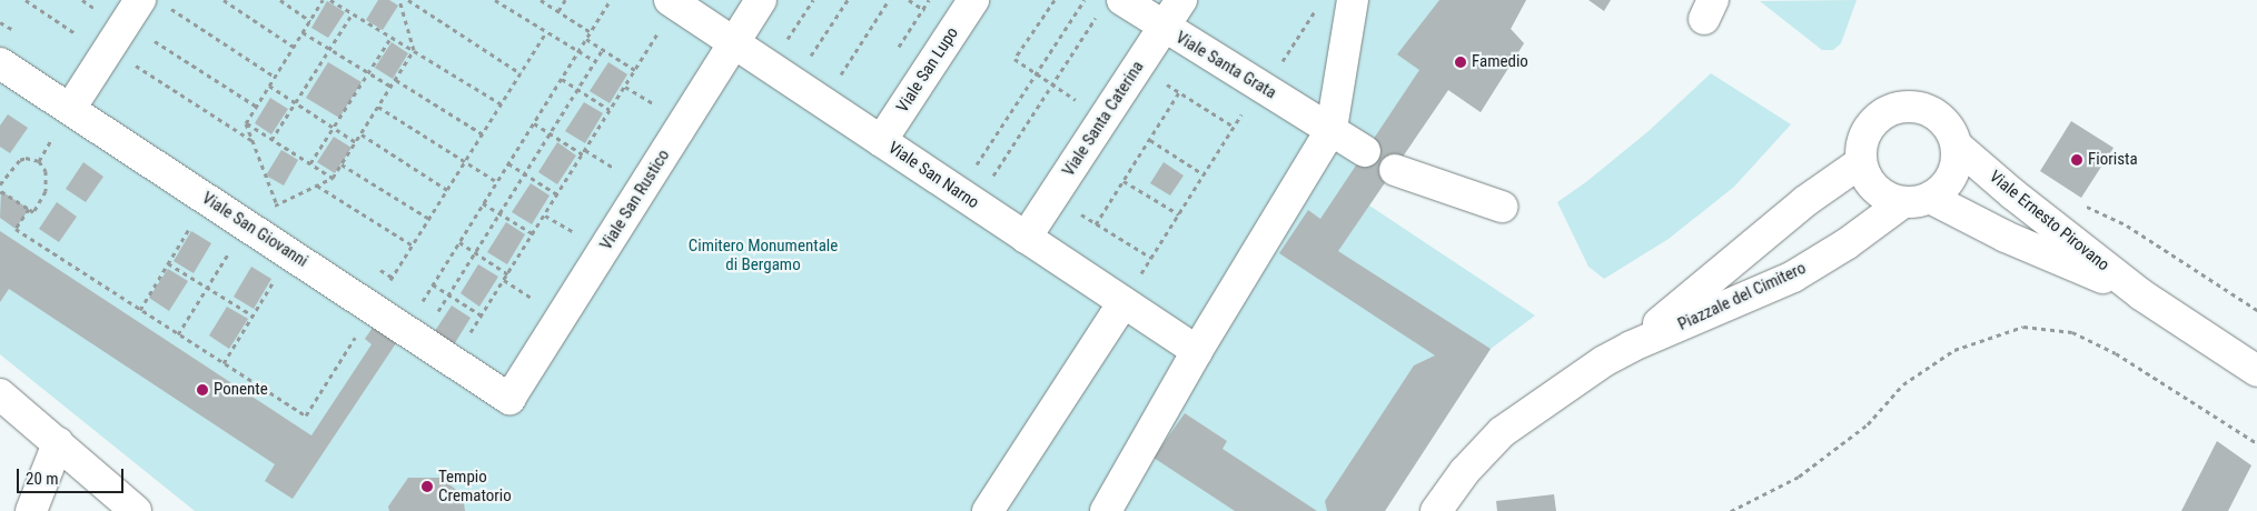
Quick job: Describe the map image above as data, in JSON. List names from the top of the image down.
{
  "streets": {
    "street": [
      "Viale Santa Grata",
      "Viale San Lupo",
      "Viale Santa Caterina",
      "Viale San Narno",
      "Viale San Rustico",
      "Viale Ernesto Pirovano",
      "Viale San Giovanni",
      "Piazzale del Cimitero"
    ]
  },
  "crossings": [
    ["Viale Santa Grata", "Viale Santa Caterina"],
    ["Viale San Lupo", "Viale San Narno"],
    ["Viale Santa Caterina", "Viale San Narno"],
    ["Viale San Narno", "Viale San Rustico"],
    ["Viale San Rustico", "Viale San Giovanni"],
    ["Viale Ernesto Pirovano", "Piazzale del Cimitero"]
  ],
  "parks": ["Cimitero Monumentale di Bergamo"],
  "places": [
    "Famedio",
    "Fiorista",
    "Ponente",
    "Tempio Crematorio"
  ],
  "scale_bar": "20 m"
}
